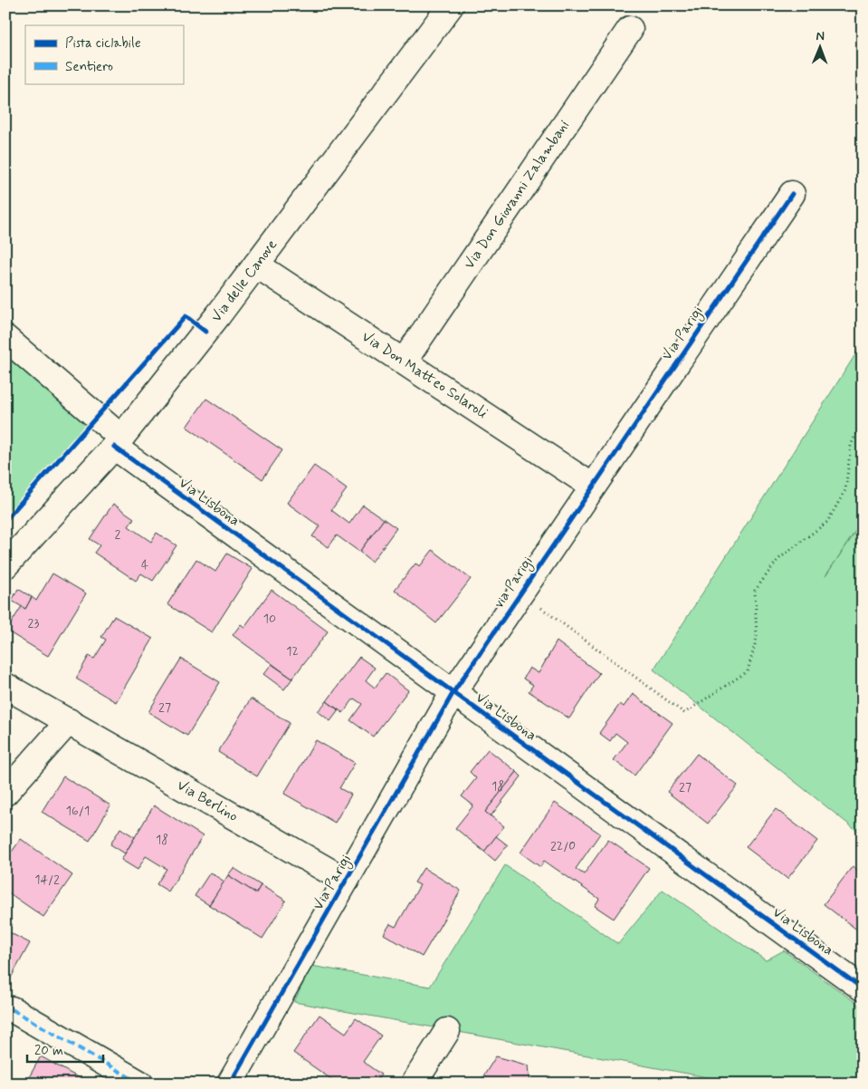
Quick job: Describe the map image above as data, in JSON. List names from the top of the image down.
{
  "streets": {
    "street": [
      "Via Don Giovanni Zalambani",
      "Via delle Canove",
      "Via Parigi",
      "Via Don Matteo Solaroli",
      "Via Lisbona",
      "via Parigi",
      "Via Berlino"
    ]
  },
  "crossings": [
    ["Via Don Giovanni Zalambani", "Via Don Matteo Solaroli"],
    ["Via delle Canove", "Via Don Matteo Solaroli"],
    ["Via delle Canove", "Via Lisbona"],
    ["Via Parigi", "Via Don Matteo Solaroli"],
    ["Via Parigi", "Via Lisbona"],
    ["Via Parigi", "via Parigi"],
    ["Via Parigi", "Via Berlino"],
    ["Via Don Matteo Solaroli", "via Parigi"],
    ["Via Lisbona", "via Parigi"]
  ],
  "house_numbers": [
    "2",
    "4",
    "10",
    "23",
    "12",
    "27",
    "18",
    "27",
    "16/1",
    "18",
    "22/0",
    "14/2"
  ],
  "legend": ["Pista ciclabile", "Sentiero"],
  "scale_bar": "20 m",
  "north": "top"
}
